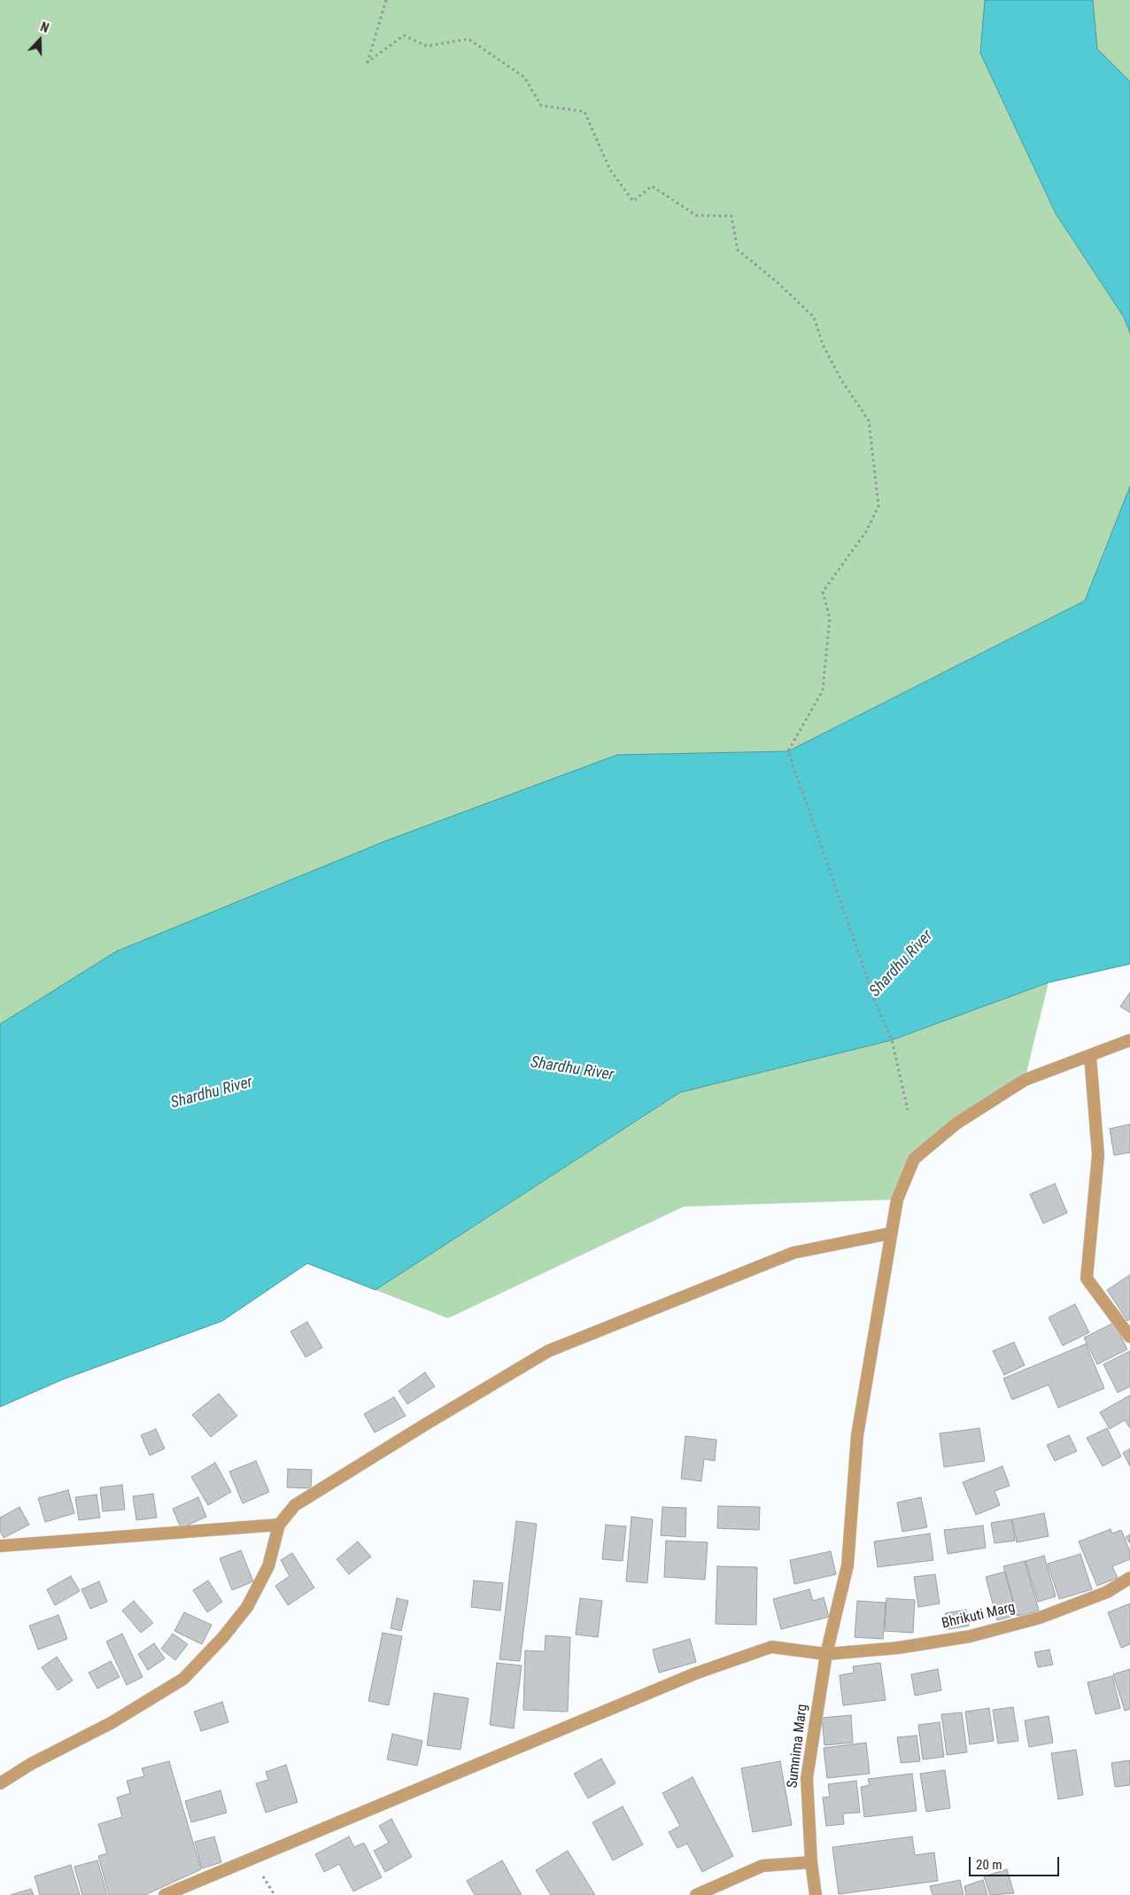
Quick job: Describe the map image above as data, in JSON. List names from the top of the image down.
{
  "streets": {
    "street": ["Bhrikuti Marg", "Sumnima Marg"]
  },
  "crossings": [
    ["Bhrikuti Marg", "Sumnima Marg"]
  ],
  "water": ["Shardhu River"],
  "scale_bar": "20 m",
  "north": "top"
}
